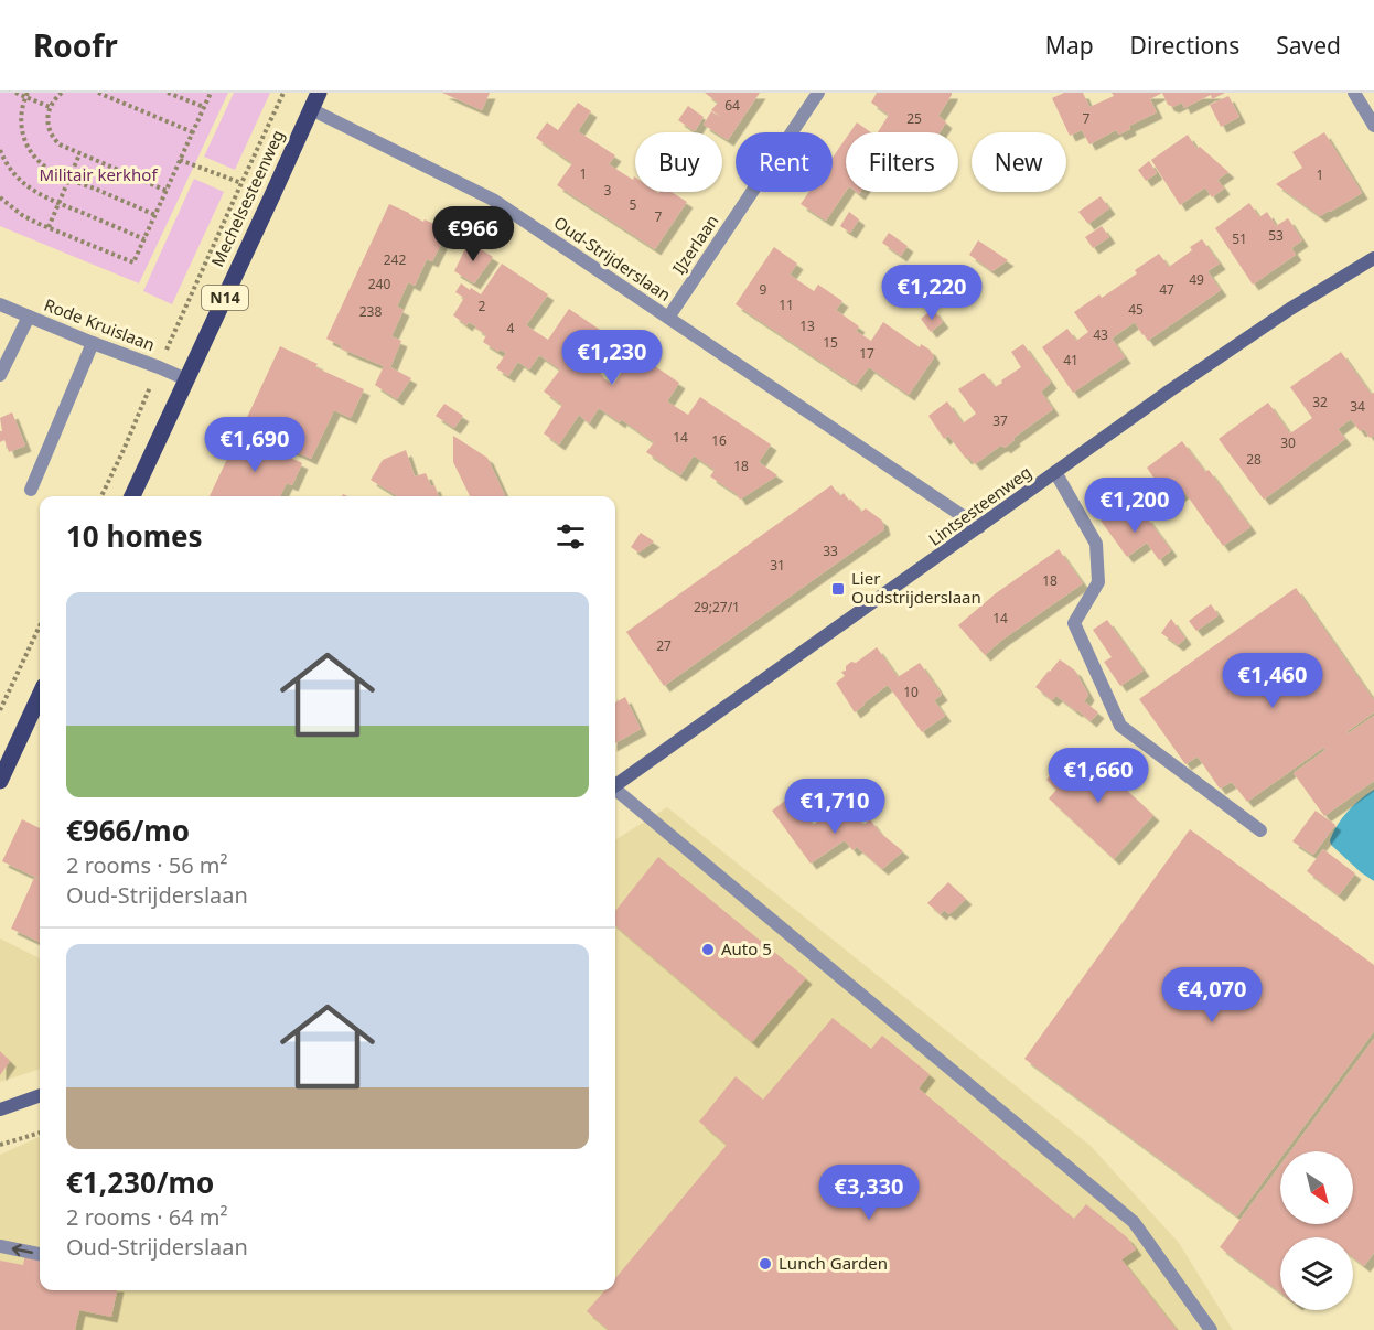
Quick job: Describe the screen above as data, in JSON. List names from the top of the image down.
{
  "streets": {
    "main road": ["Mechelsesteenweg", "N14"],
    "street": [
      "IJzerlaan",
      "Oud-Strijderslaan",
      "Rode Kruislaan",
      "Lintsesteenweg"
    ]
  },
  "crossings": [
    ["Mechelsesteenweg", "Oud-Strijderslaan"],
    ["Mechelsesteenweg", "Rode Kruislaan"],
    ["IJzerlaan", "Oud-Strijderslaan"],
    ["Oud-Strijderslaan", "Lintsesteenweg"]
  ],
  "parks": ["Militair kerkhof"],
  "places": {
    "transit": ["Lier Oudstrijderslaan"],
    "other": ["Auto 5", "Lunch Garden"]
  },
  "house_numbers": [
    "64",
    "25",
    "7",
    "1",
    "1",
    "3",
    "5",
    "7",
    "53",
    "51",
    "242",
    "49",
    "240",
    "9",
    "47",
    "11",
    "2",
    "45",
    "238",
    "13",
    "4",
    "43",
    "15",
    "17",
    "41",
    "32",
    "34",
    "37",
    "14",
    "16",
    "30",
    "28",
    "18",
    "33",
    "31",
    "18",
    "29;27/1",
    "14",
    "27",
    "10"
  ],
  "north": "bottom right",
  "page": {
    "header": "Roofr",
    "nav": ["Map", "Directions", "Saved"],
    "chip": [
      "Buy",
      "Rent",
      "Filters",
      "New"
    ],
    "price": [
      "€966",
      "€1,220",
      "€1,230",
      "€1,690",
      "€1,200",
      "€1,460",
      "€1,660",
      "€1,710",
      "€4,070",
      "€3,330"
    ],
    "heading": "10 homes",
    "list": [
      {
        "name": "€966/mo",
        "note": "2 rooms · 56 m² · Oud-Strijderslaan"
      },
      {
        "name": "€1,230/mo",
        "note": "2 rooms · 64 m² · Oud-Strijderslaan"
      }
    ]
  }
}
